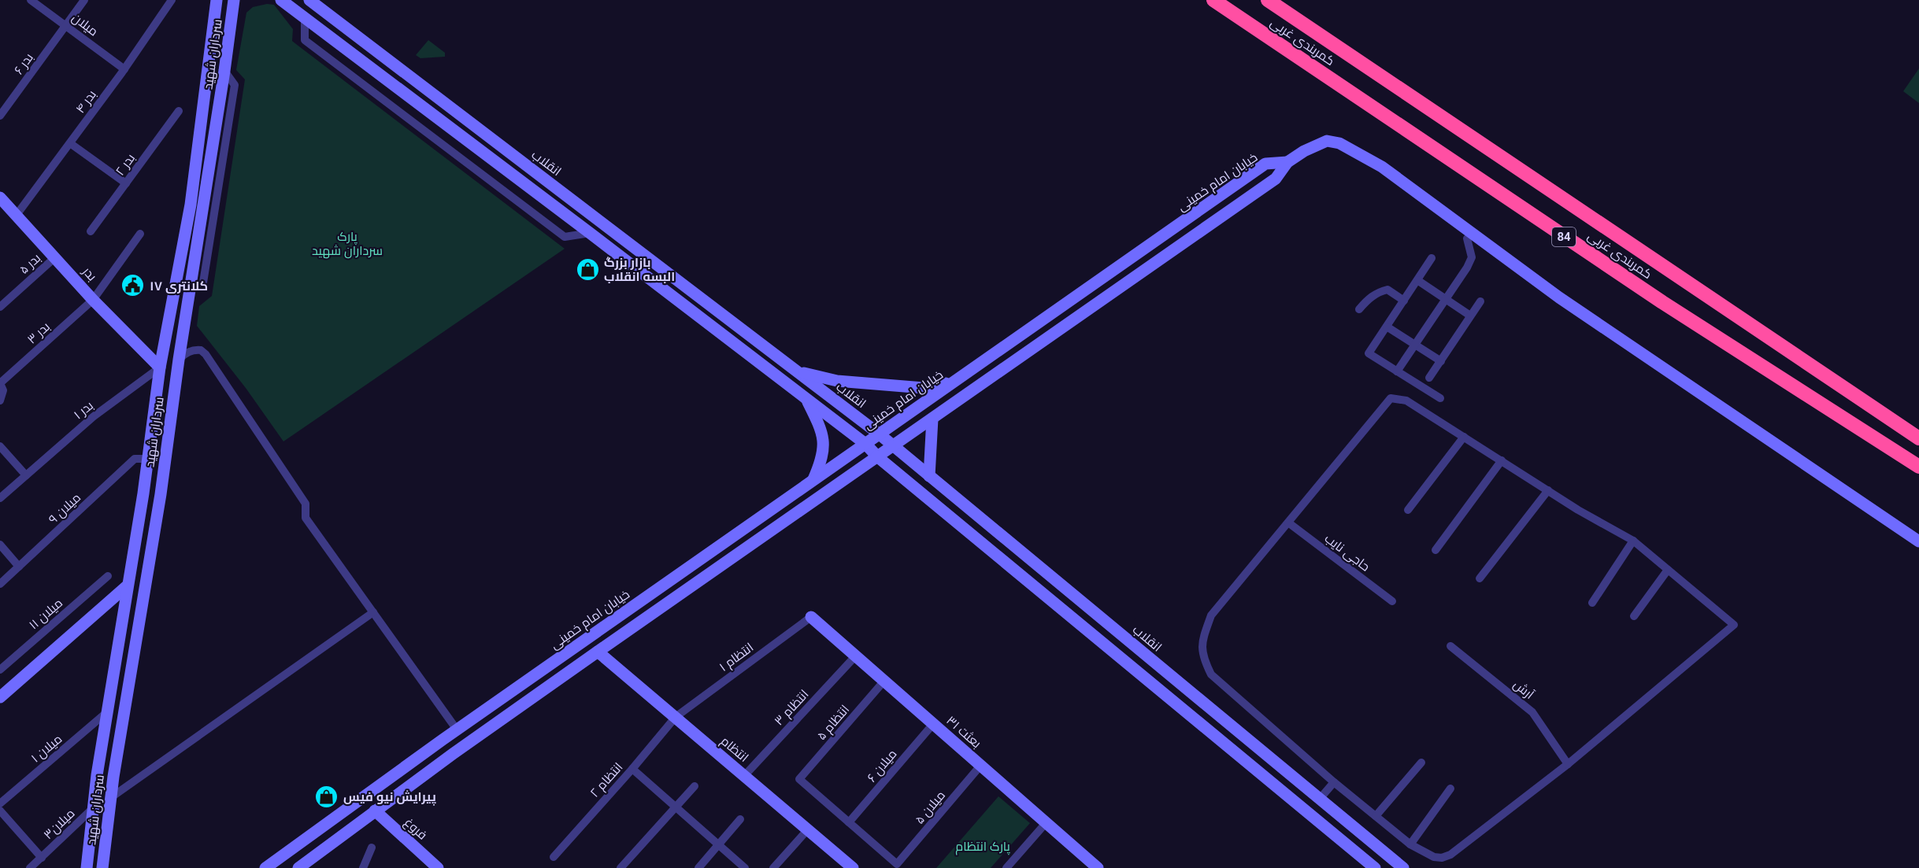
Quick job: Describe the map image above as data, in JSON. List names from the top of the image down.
{
  "streets": {
    "highway": ["کمربندی غربی", "84"],
    "main road": [
      "سرداران شهید",
      "انقلاب",
      "خیابان امام خمینی",
      "بدر",
      "بعثت ۳۱",
      "انتظام",
      "فروغ"
    ],
    "street": [
      "میلان",
      "بدر ۶",
      "بدر ۴",
      "بدر ۲",
      "بدر ۵",
      "بدر ۳",
      "بدر ۱",
      "میلان ۹",
      "حاجی نایب",
      "میلان ۱۱",
      "انتظام ۱",
      "آرش",
      "انتظام ۳",
      "انتظام ۵",
      "میلان ۱",
      "میلان ۶",
      "انتظام ۲",
      "میلان ۵",
      "میلان۳"
    ]
  },
  "crossings": [
    ["میلان", "بدر ۶"],
    ["میلان", "بدر ۴"],
    ["سرداران شهید", "بدر"],
    ["سرداران شهید", "بدر ۱"],
    ["سرداران شهید", "میلان ۹"],
    ["سرداران شهید", "میلان ۱"],
    ["سرداران شهید", "میلان۳"],
    ["بدر ۴", "بدر"],
    ["انقلاب", "خیابان امام خمینی"],
    ["بدر ۵", "بدر"],
    ["بدر", "بدر ۳"],
    ["بدر", "بدر ۱"],
    ["انتظام ۱", "بعثت ۳۱"],
    ["انتظام ۱", "انتظام"],
    ["انتظام ۱", "انتظام ۲"],
    ["انتظام ۳", "بعثت ۳۱"],
    ["انتظام ۳", "انتظام"],
    ["انتظام ۵", "بعثت ۳۱"],
    ["انتظام ۵", "میلان ۶"],
    ["انتظام ۵", "میلان ۵"],
    ["بعثت ۳۱", "میلان ۶"],
    ["بعثت ۳۱", "میلان ۵"],
    ["انتظام", "انتظام ۲"],
    ["میلان ۶", "میلان ۵"]
  ],
  "parks": ["پارک سرداران شهید", "پارک انتظام"],
  "places": {
    "shop": ["بازار بزرگ البسه انقلاب", "پیرایش نیو فیس"],
    "public building": ["کلانتری ۱۷"]
  }
}
